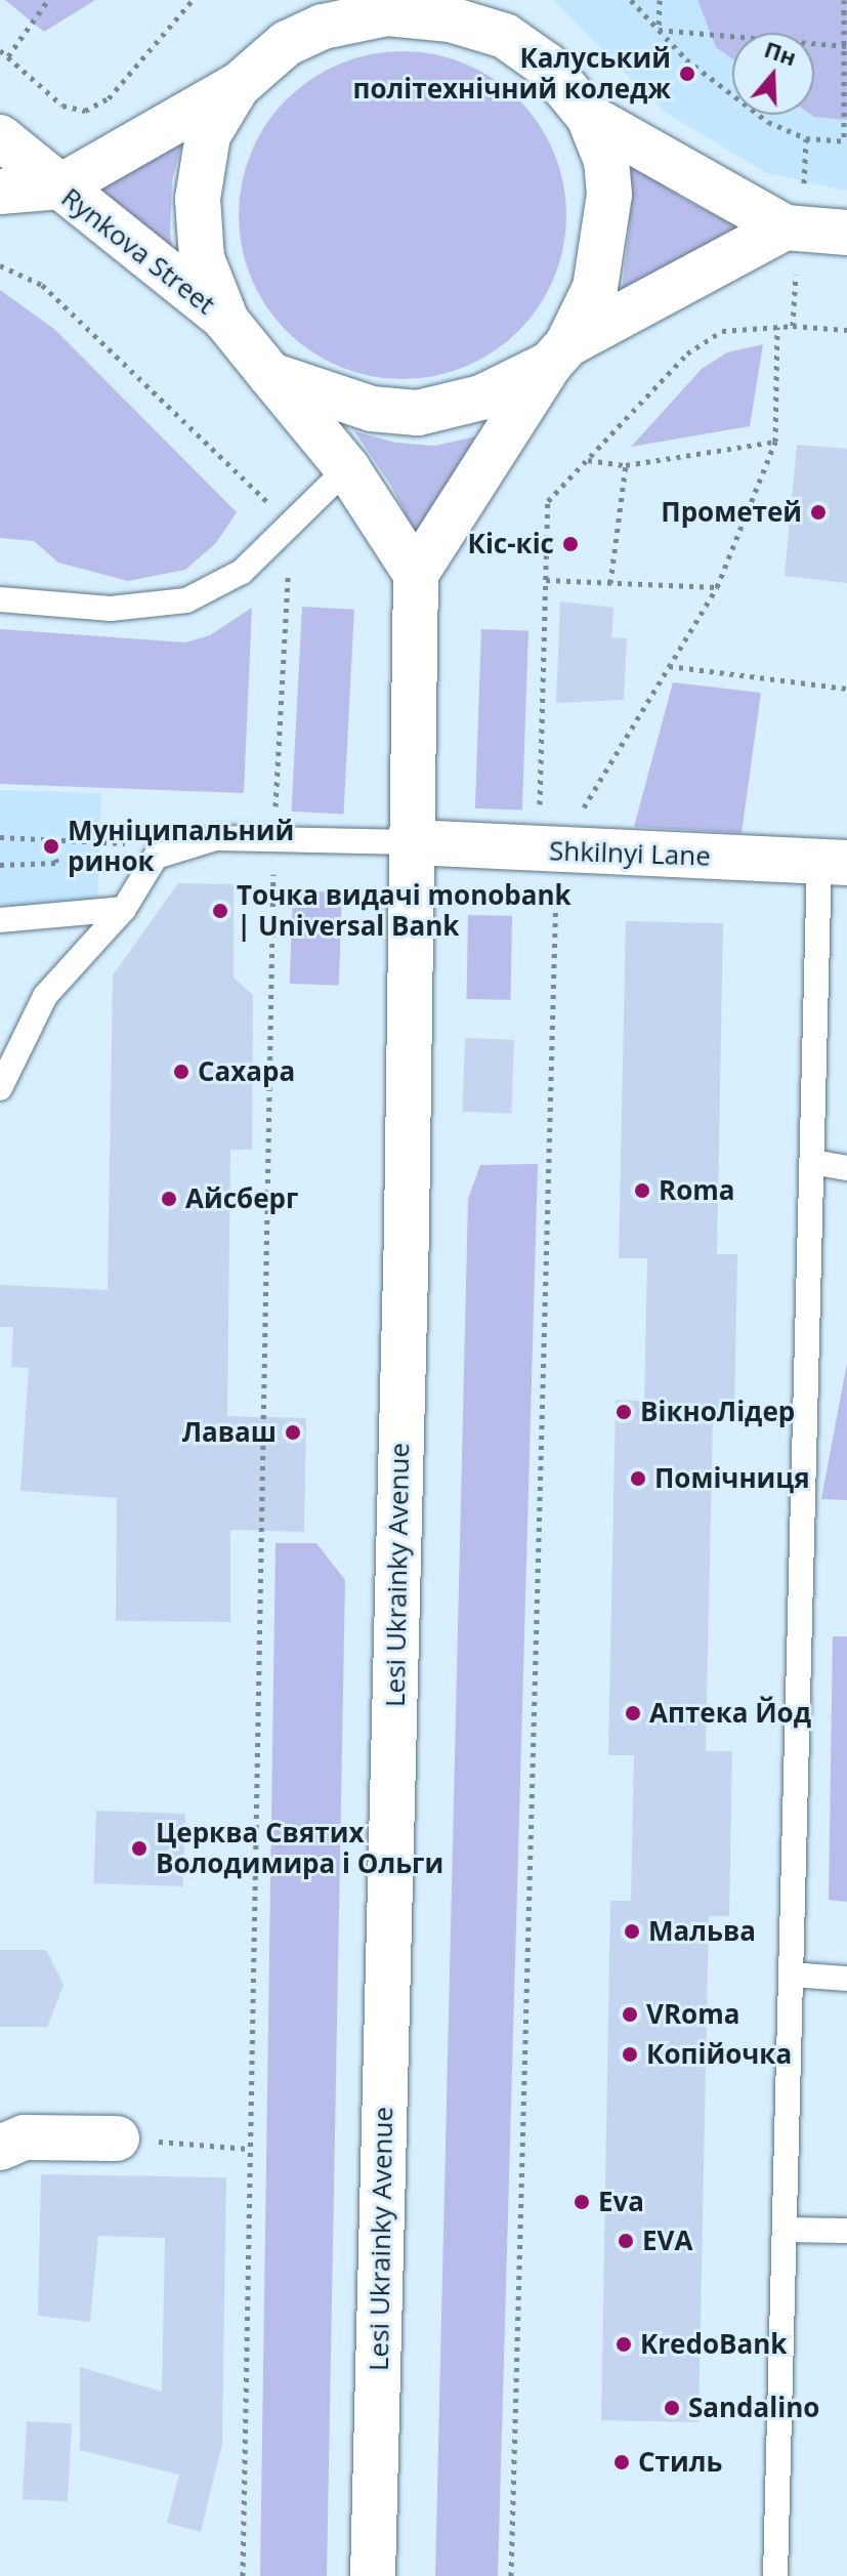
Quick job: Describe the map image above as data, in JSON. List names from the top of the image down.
{
  "streets": {
    "main road": ["Rynkova Street", "Shkilnyi Lane", "Lesi Ukrainky Avenue"]
  },
  "crossings": [
    ["Shkilnyi Lane", "Lesi Ukrainky Avenue"]
  ],
  "places": [
    "Калуський політехнічний коледж",
    "Прометей",
    "Кіс-кіс",
    "Муніципальний ринок",
    "Точка видачі monobank | Universal Bank",
    "Сахара",
    "Roma",
    "Айсберг",
    "ВікноЛідер",
    "Лаваш",
    "Помічниця",
    "Аптека Йод",
    "Церква Святих Володимира і Ольги",
    "Мальва",
    "VRoma",
    "Копійочка",
    "Eva",
    "ЕVA",
    "KredoBank",
    "Sandalino",
    "Стиль"
  ],
  "north": "top"
}
